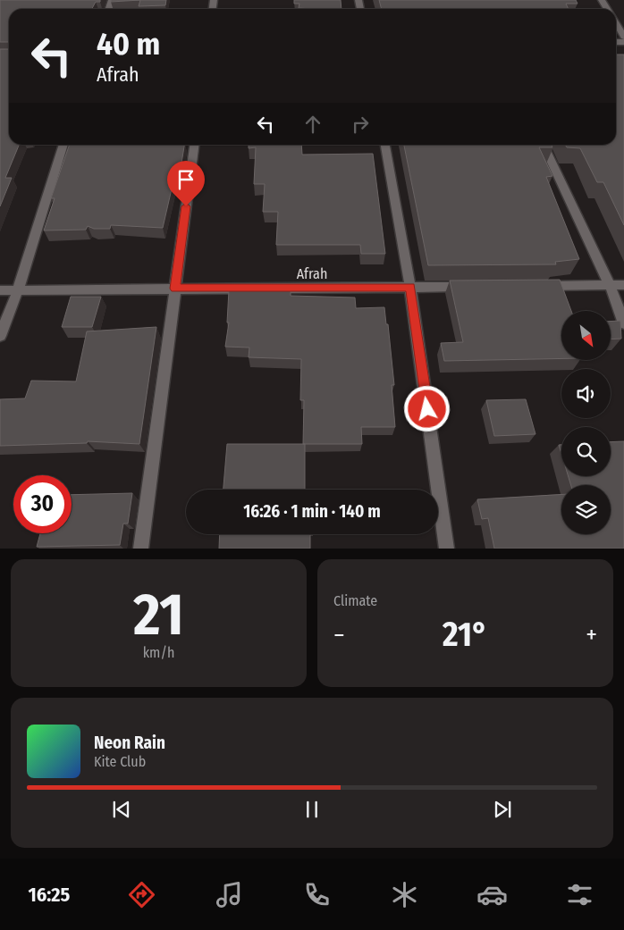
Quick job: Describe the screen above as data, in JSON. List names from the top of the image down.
{
  "streets": {
    "street": ["Afrah"]
  },
  "north": "bottom right",
  "page": {
    "turn": ["40 m", "Afrah"],
    "limit": "30",
    "trip": "16:26 · 1 min · 140 m",
    "tile": [
      ["21", "km/h"],
      "Climate"
    ],
    "heat": ["−", "21°", "+"],
    "song": ["Neon Rain", "Kite Club"],
    "tabs": "16:25"
  }
}
